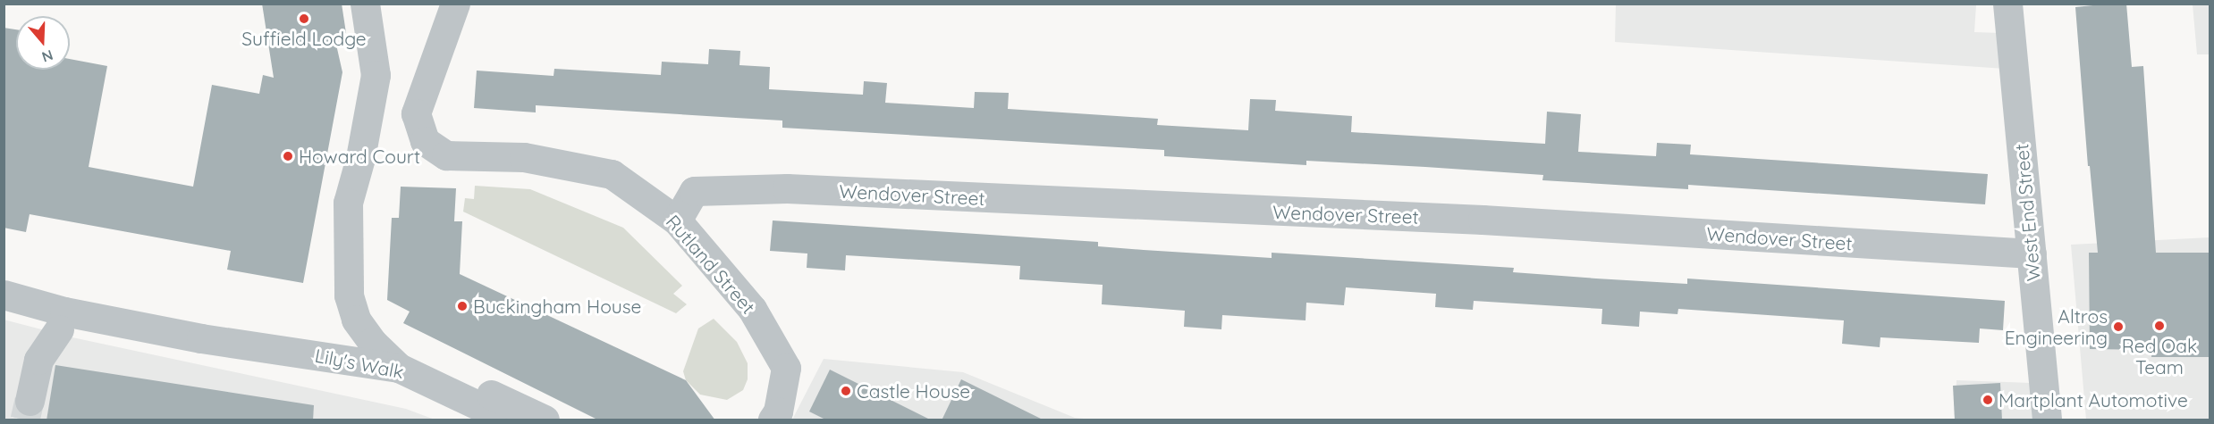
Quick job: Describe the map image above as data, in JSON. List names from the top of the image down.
{
  "streets": {
    "street": [
      "Wendover Street",
      "West End Street",
      "Rutland Street",
      "Lily's Walk"
    ]
  },
  "crossings": [
    ["Wendover Street", "West End Street"],
    ["Wendover Street", "Rutland Street"]
  ],
  "places": [
    "Suffield Lodge",
    "Howard Court",
    "Buckingham House",
    "Red Oak Team",
    "Altros Engineering",
    "Castle House",
    "Martplant Automotive"
  ],
  "north": "bottom"
}
